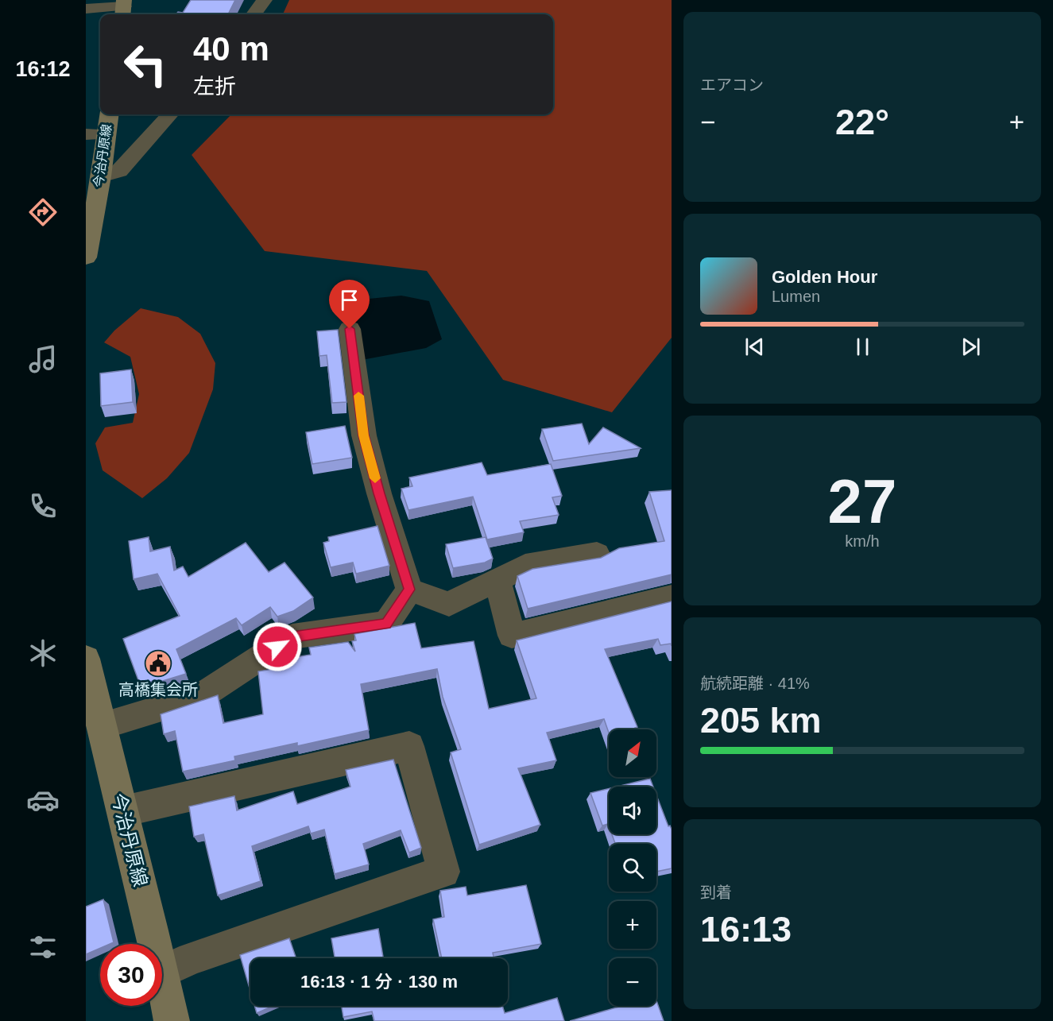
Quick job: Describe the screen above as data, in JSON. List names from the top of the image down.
{
  "streets": {
    "main road": ["今治丹原線"]
  },
  "places": {
    "public building": ["高橋集会所"]
  },
  "north": "top right",
  "page": {
    "tabs": "16:12",
    "tile": [
      "エアコン",
      ["27", "km/h"],
      ["航続距離 · 41%", "205 km"],
      ["到着", "16:13"]
    ],
    "turn": ["40 m", "左折"],
    "heat": ["−", "22°", "+"],
    "song": ["Golden Hour", "Lumen"],
    "map_buttons": ["+", "−"],
    "limit": "30",
    "trip": "16:13 · 1 分 · 130 m"
  }
}
